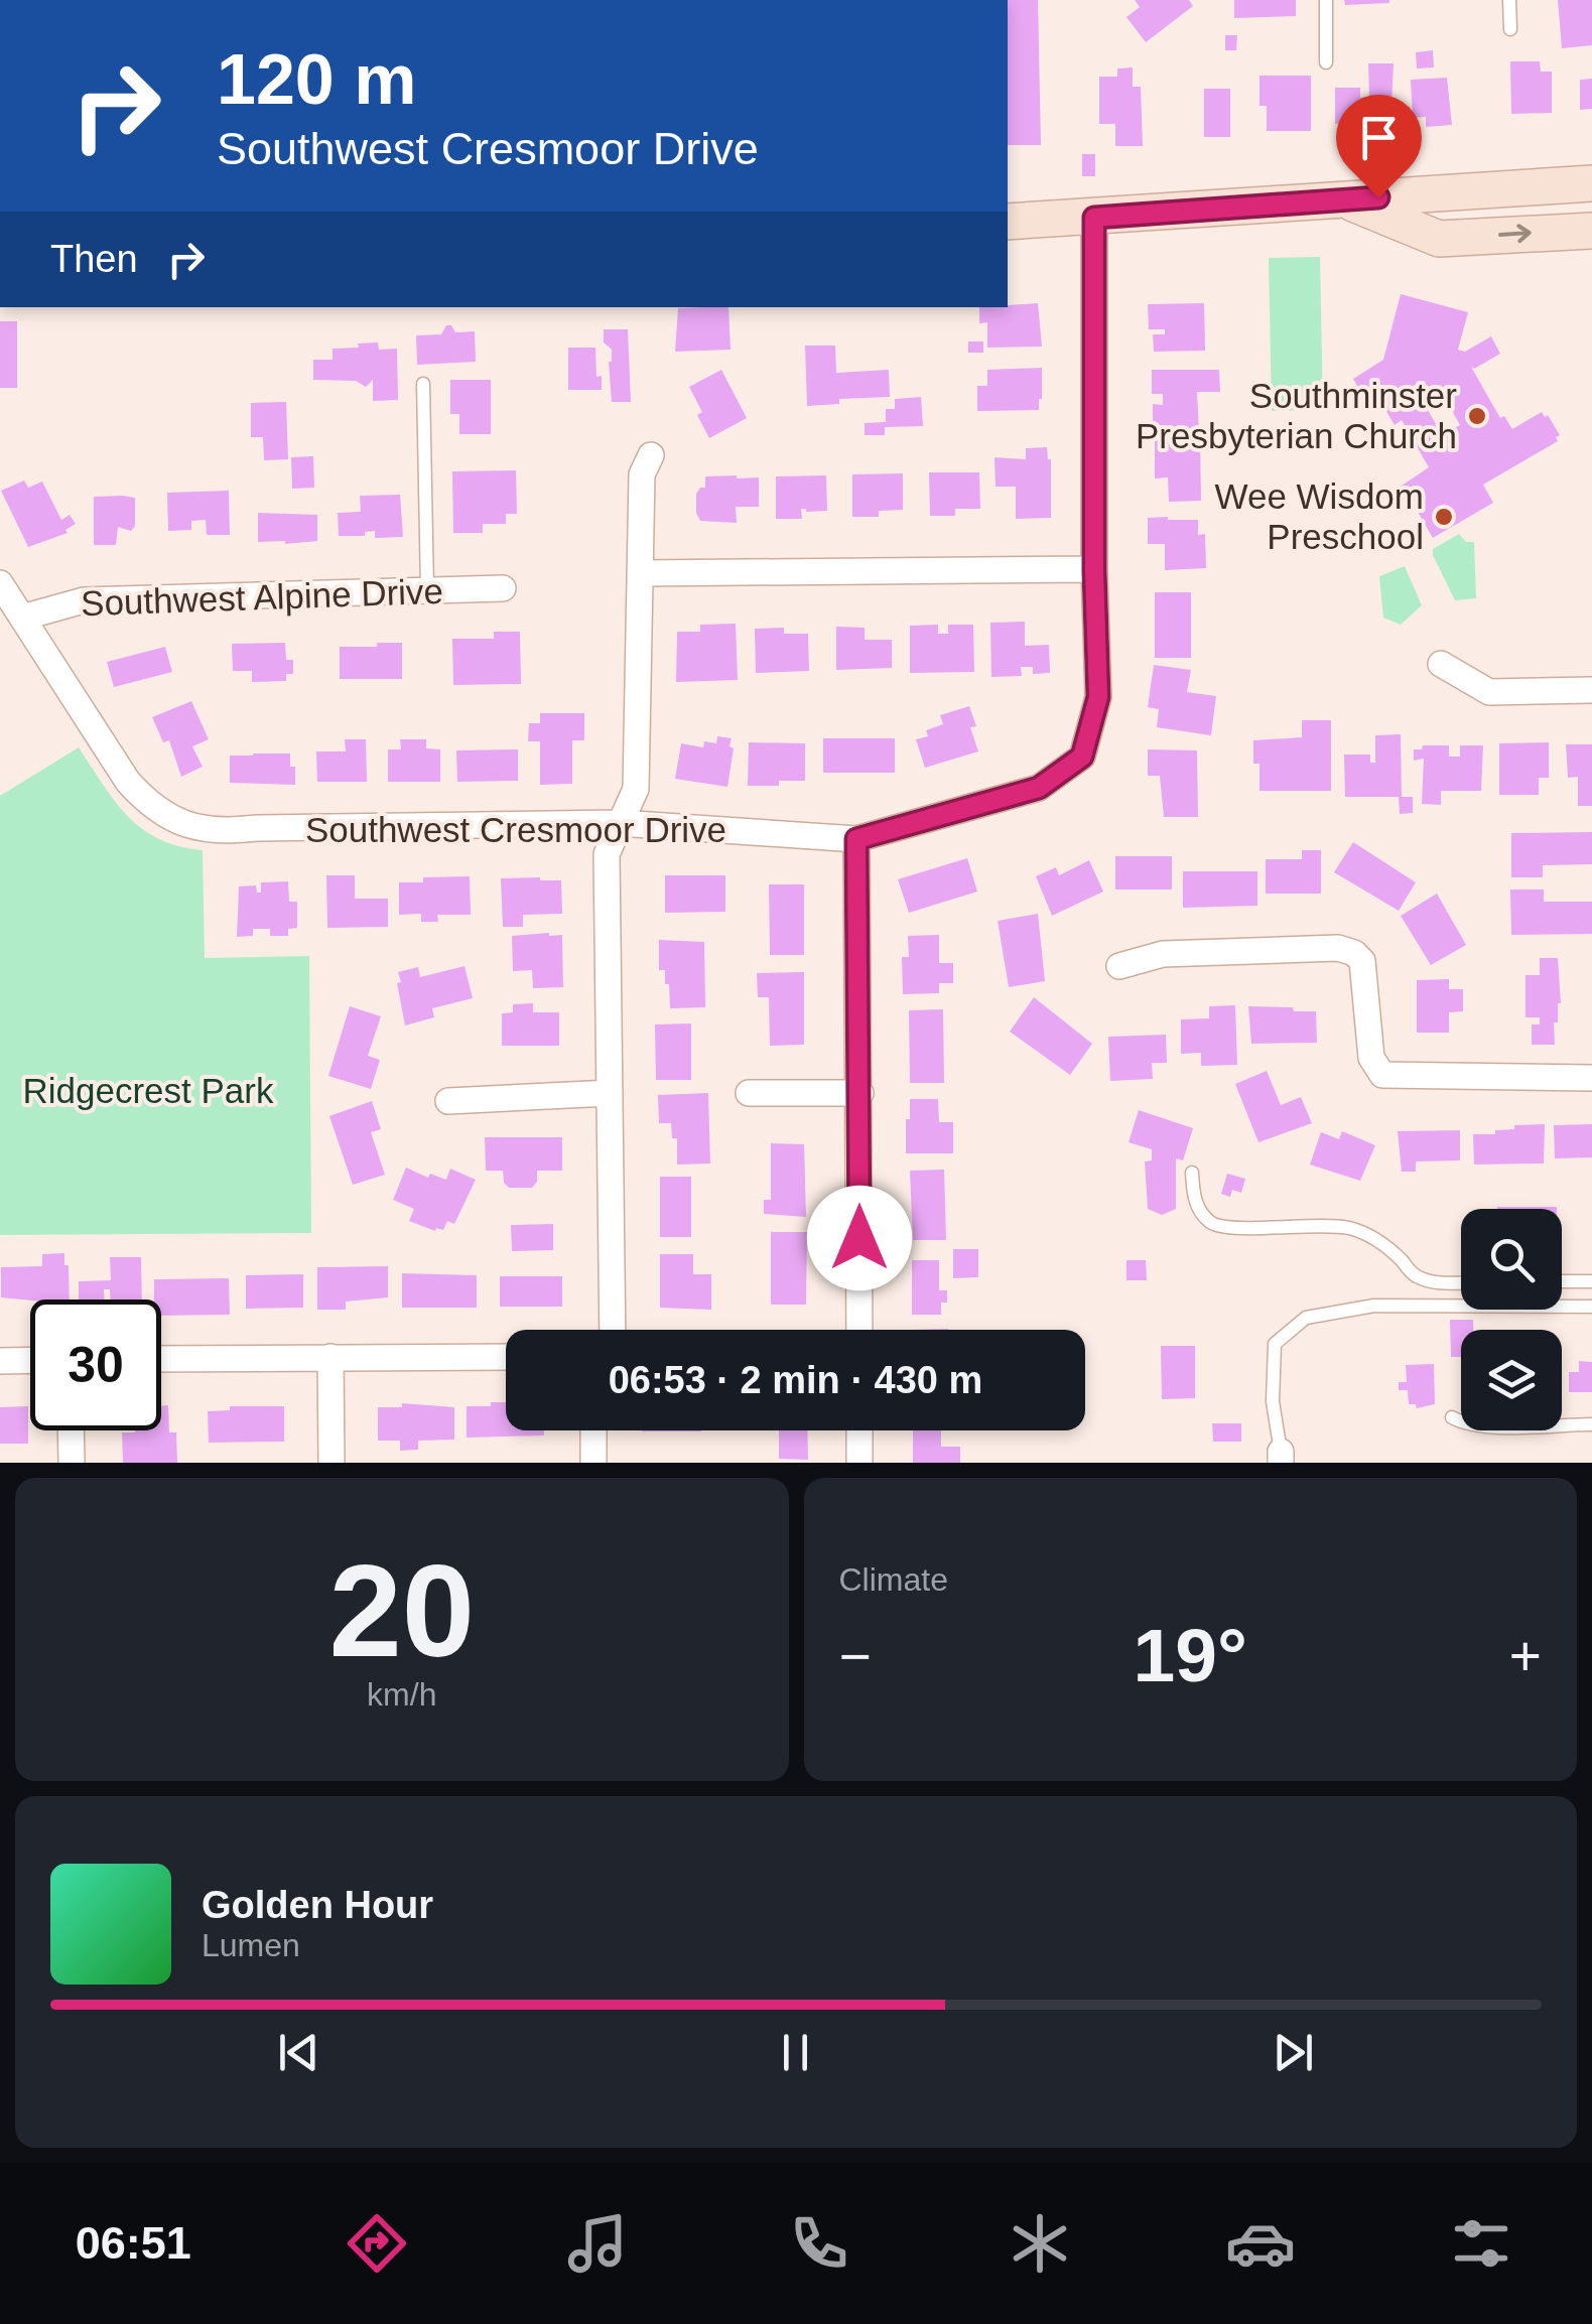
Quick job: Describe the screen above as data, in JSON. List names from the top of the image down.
{
  "streets": {
    "street": ["Southwest Alpine Drive", "Southwest Cresmoor Drive"]
  },
  "crossings": [
    ["Southwest Alpine Drive", "Southwest Cresmoor Drive"]
  ],
  "parks": ["Ridgecrest Park"],
  "places": ["Southminster Presbyterian Church", "Wee Wisdom Preschool"],
  "page": {
    "turn": ["120 m", "Southwest Cresmoor Drive"],
    "then": "Then",
    "limit": "30",
    "trip": "06:53 · 2 min · 430 m",
    "tile": [
      ["20", "km/h"],
      "Climate"
    ],
    "heat": ["−", "19°", "+"],
    "song": ["Golden Hour", "Lumen"],
    "tabs": "06:51"
  }
}
